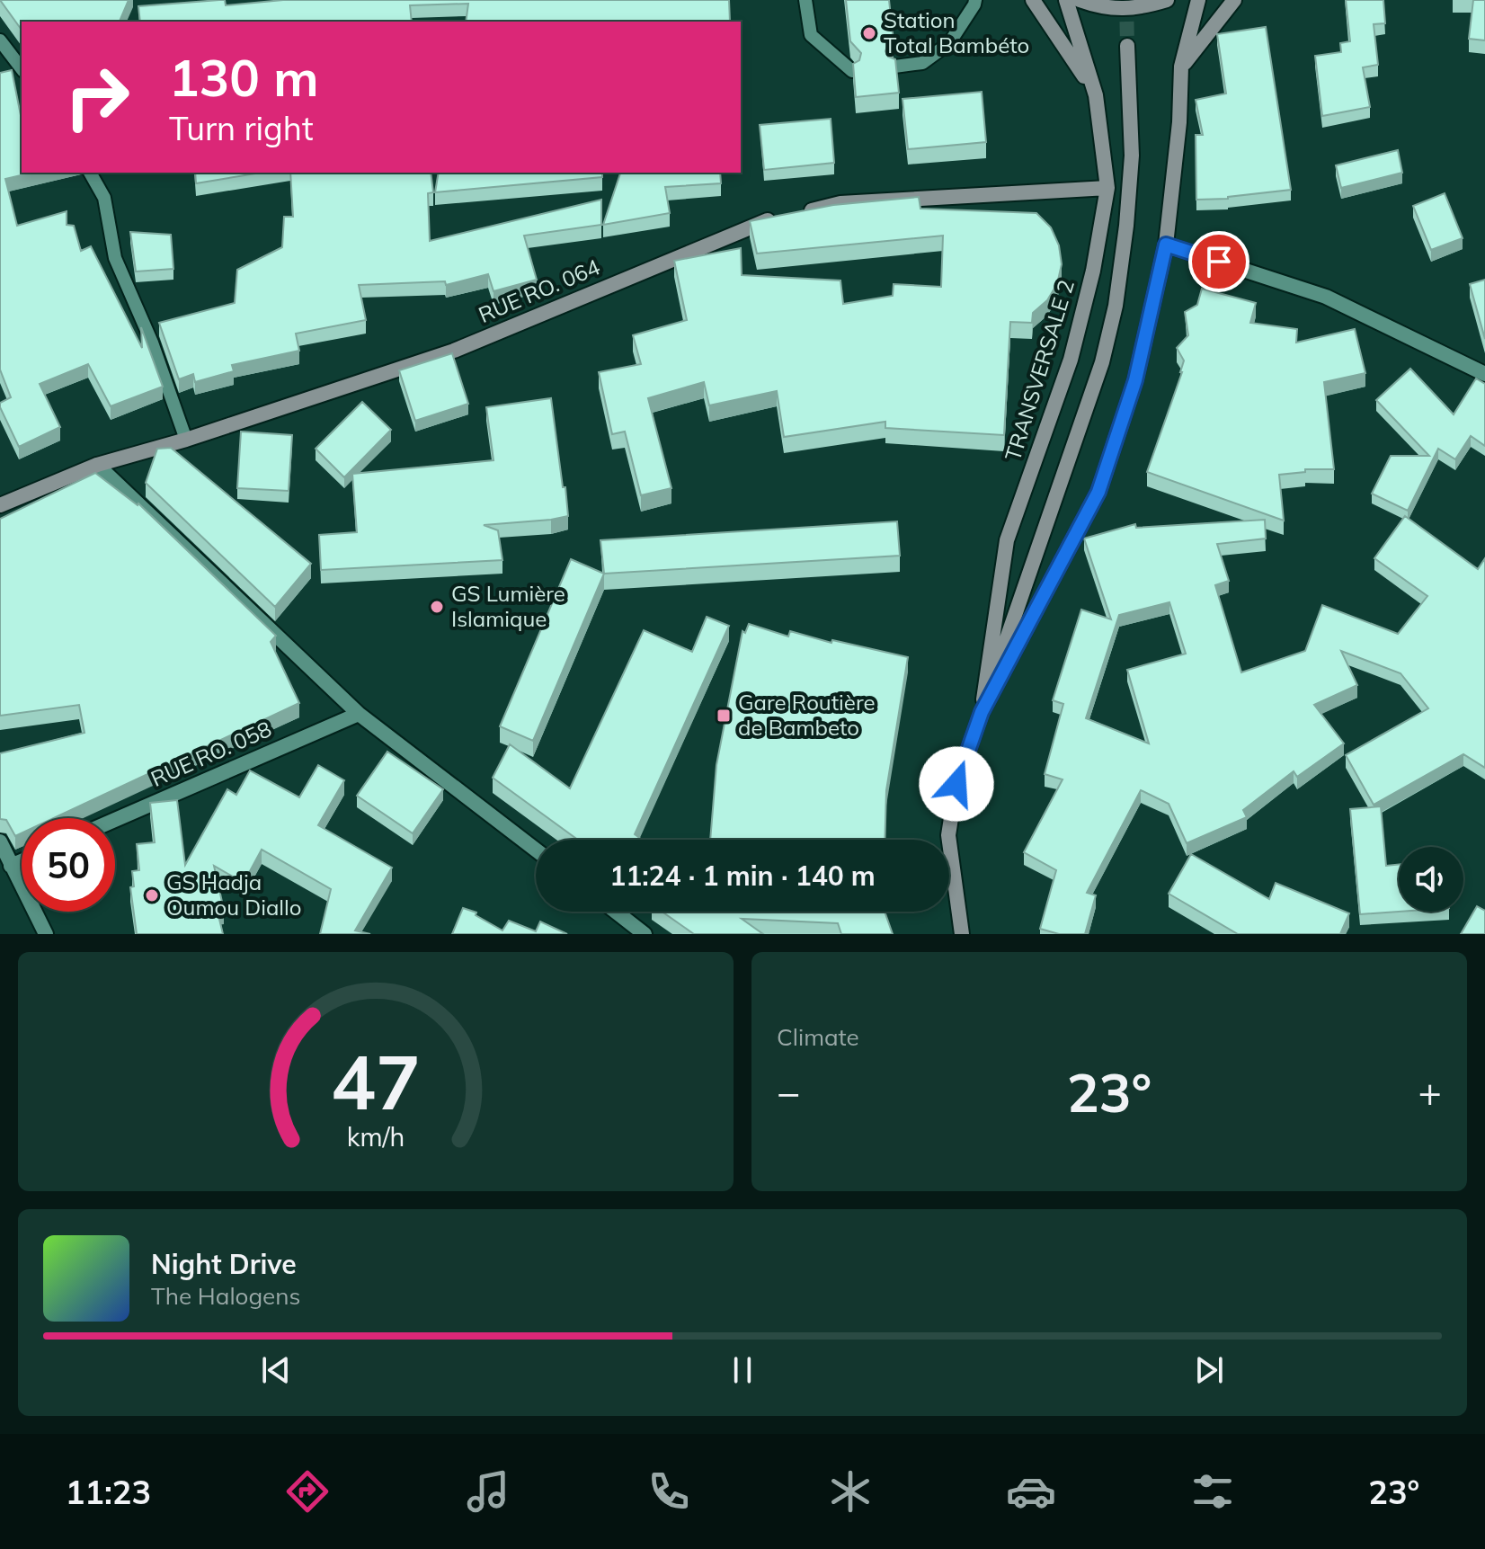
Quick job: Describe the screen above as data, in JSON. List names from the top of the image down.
{
  "streets": {
    "main road": ["RUE RO. 064", "TRANSVERSALE 2"],
    "street": ["RUE RO. 058"]
  },
  "crossings": [
    ["RUE RO. 064", "TRANSVERSALE 2"]
  ],
  "places": {
    "other": ["Station Total Bambéto", "GS Lumière Islamique", "GS Hadja Oumou Diallo"],
    "transit": ["Gare Routière de Bambeto"]
  },
  "page": {
    "turn": ["130 m", "Turn right"],
    "limit": "50",
    "trip": "11:24 · 1 min · 140 m",
    "tile": "Climate",
    "heat": ["−", "23°", "+"],
    "song": ["Night Drive", "The Halogens"],
    "tabs": ["11:23", "23°"],
    "gauge": ["47", "km/h"]
  }
}
